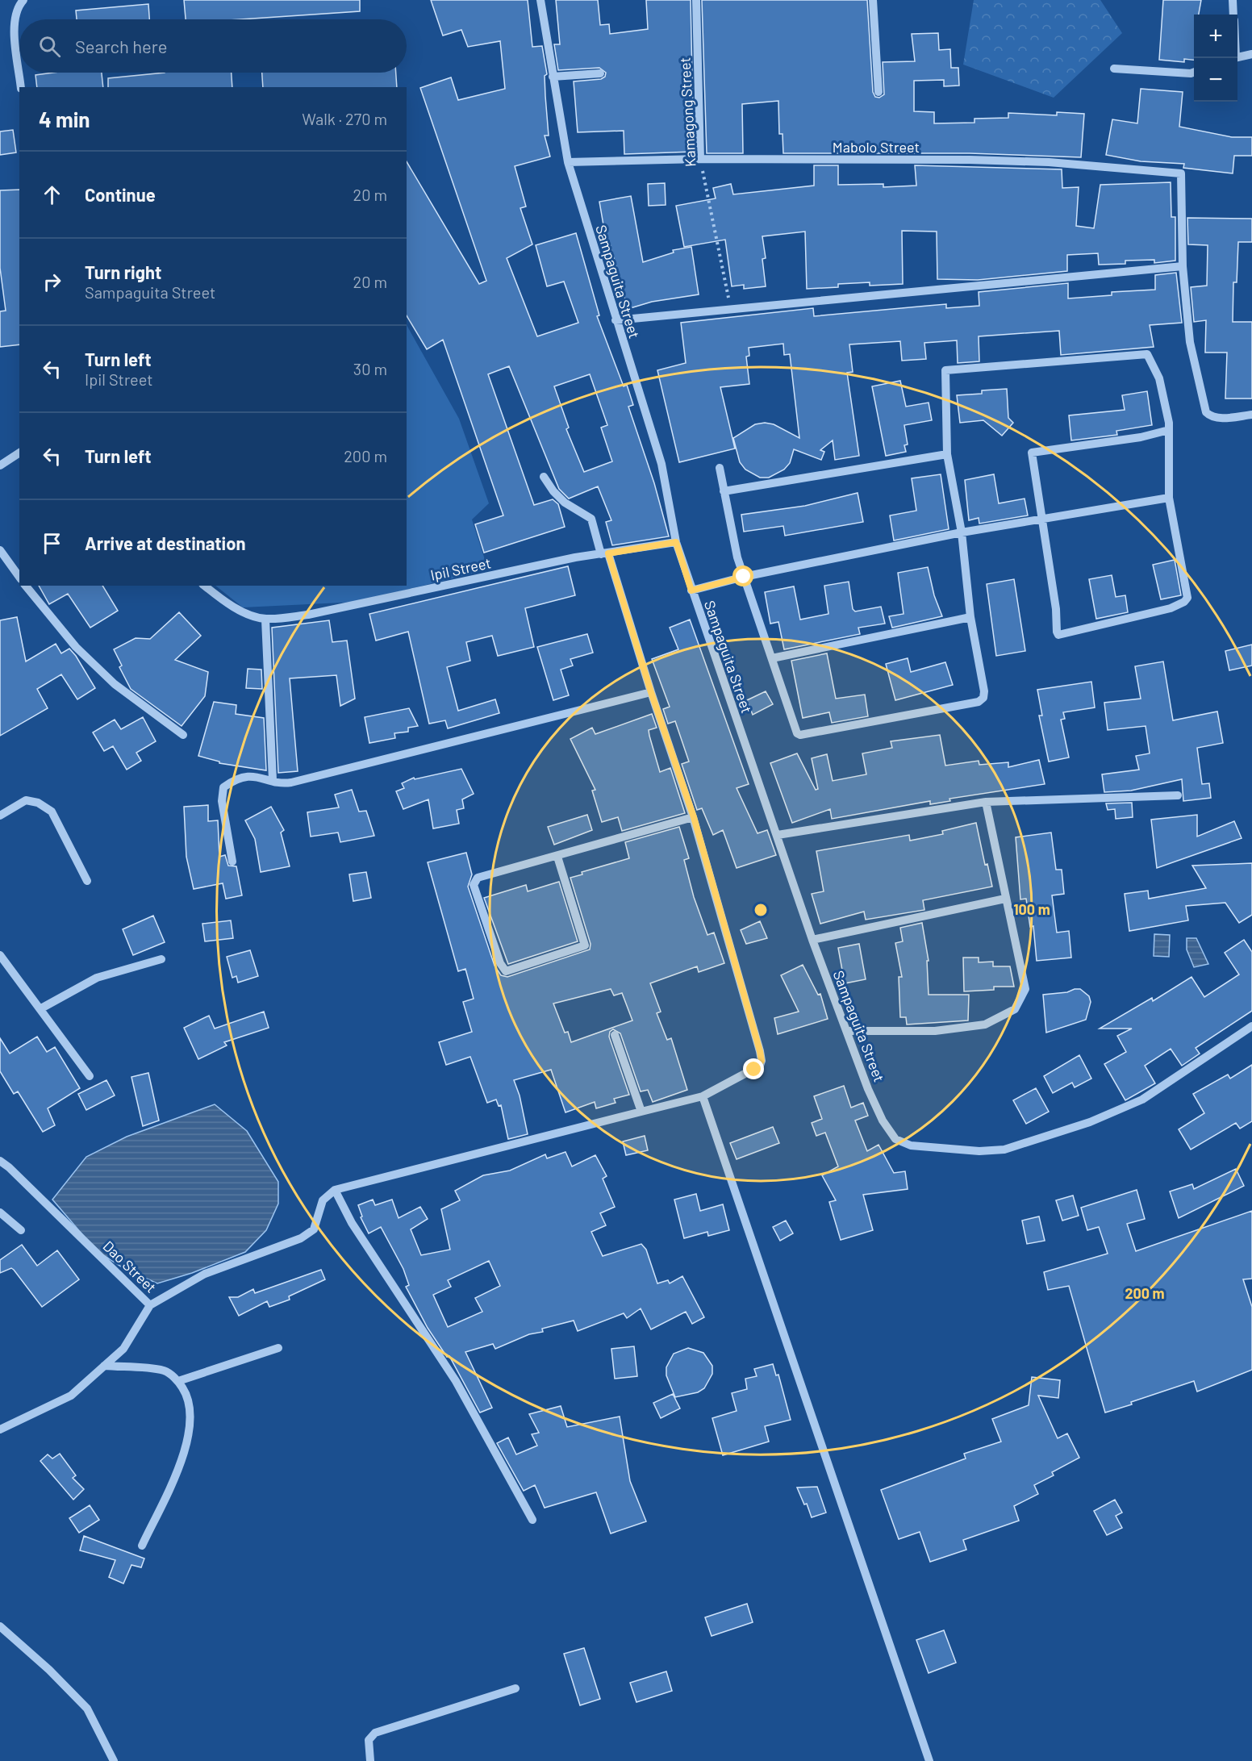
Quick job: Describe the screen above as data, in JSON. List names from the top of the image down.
{
  "streets": {
    "street": [
      "Kamagong Street",
      "Mabolo Street",
      "Sampaguita Street",
      "Ipil Street",
      "Dao Street"
    ]
  },
  "crossings": [
    ["Kamagong Street", "Mabolo Street"],
    ["Mabolo Street", "Sampaguita Street"],
    ["Sampaguita Street", "Ipil Street"]
  ],
  "page": {
    "map_buttons": ["+", "−"],
    "search": "Search here",
    "heading": ["4 min", "Walk · 270 m"],
    "list": [
      ["Continue", "20 m"],
      ["Turn right", "Sampaguita Street", "20 m"],
      ["Turn left", "Ipil Street", "30 m"],
      ["Turn left", "200 m"],
      "Arrive at destination"
    ]
  },
  "rings": ["100 m", "200 m"]
}
